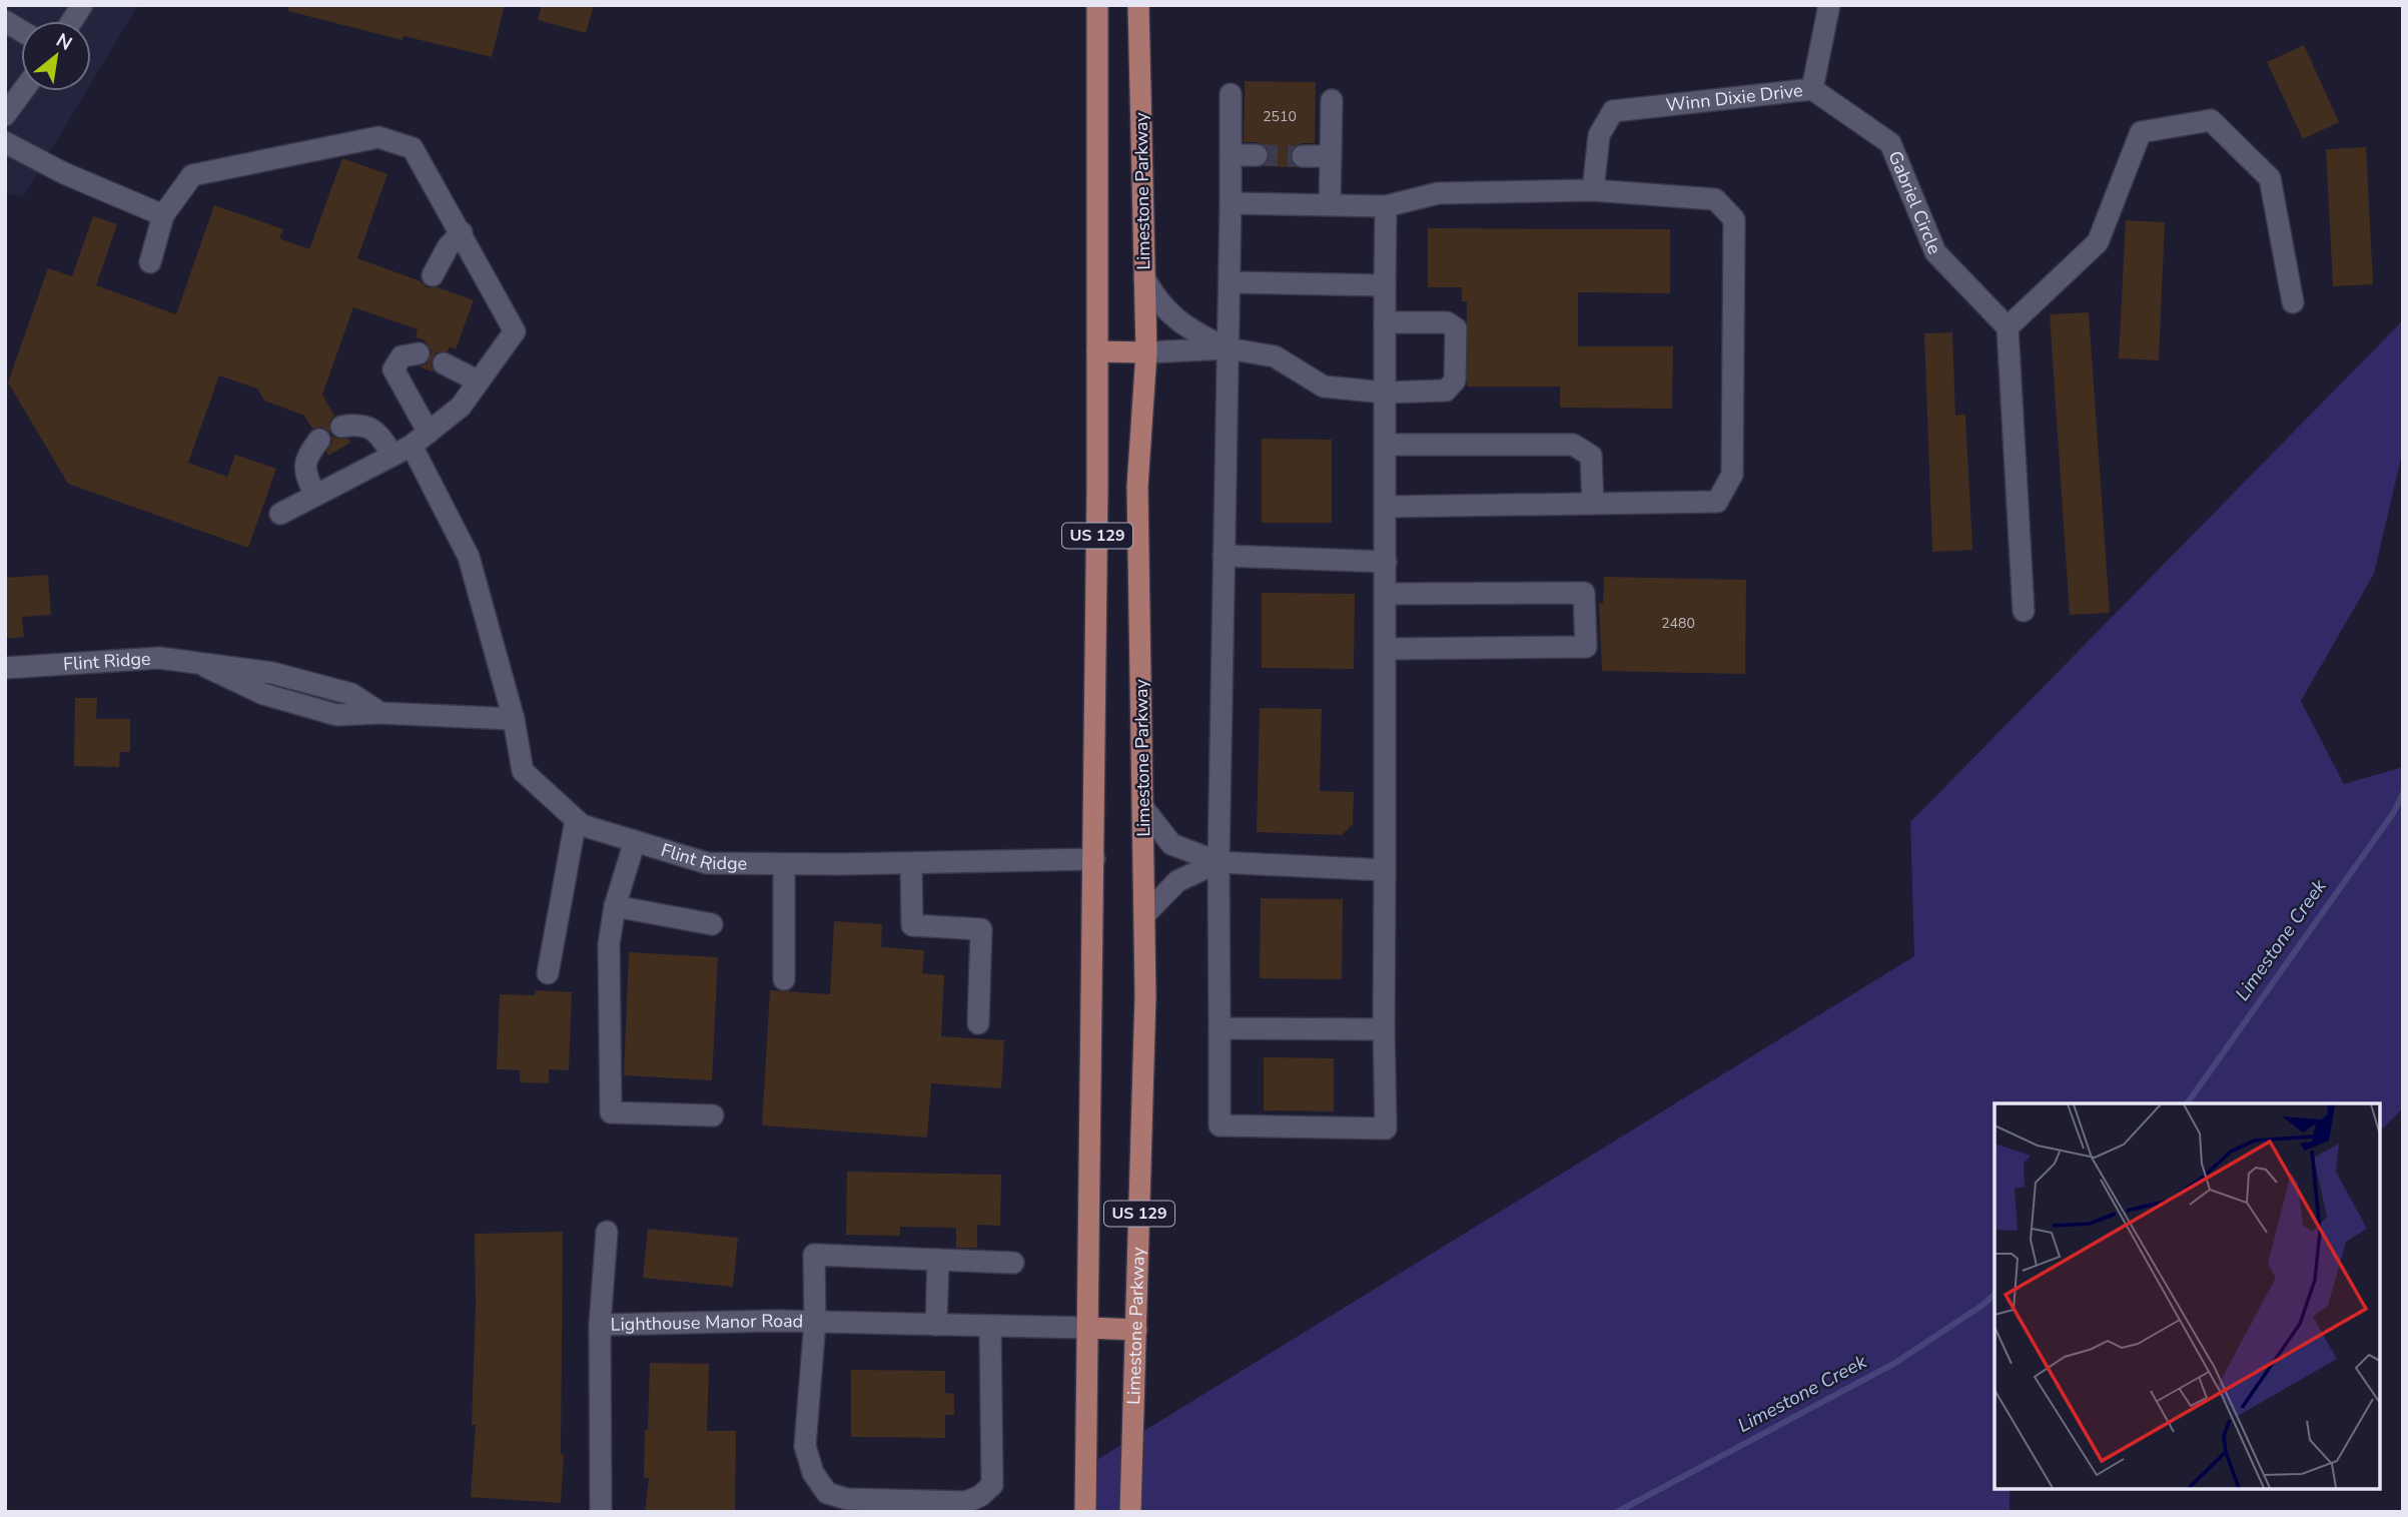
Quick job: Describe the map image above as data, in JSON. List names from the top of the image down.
{
  "streets": {
    "main road": ["Limestone Parkway", "US 129"],
    "street": [
      "Winn Dixie Drive",
      "Gabriel Circle",
      "Flint Ridge",
      "Lighthouse Manor Road"
    ]
  },
  "crossings": [
    ["Winn Dixie Drive", "Gabriel Circle"],
    ["US 129", "Flint Ridge"],
    ["US 129", "Lighthouse Manor Road"]
  ],
  "water": ["Limestone Creek"],
  "house_numbers": ["2510", "2480"],
  "north": "top right"
}
